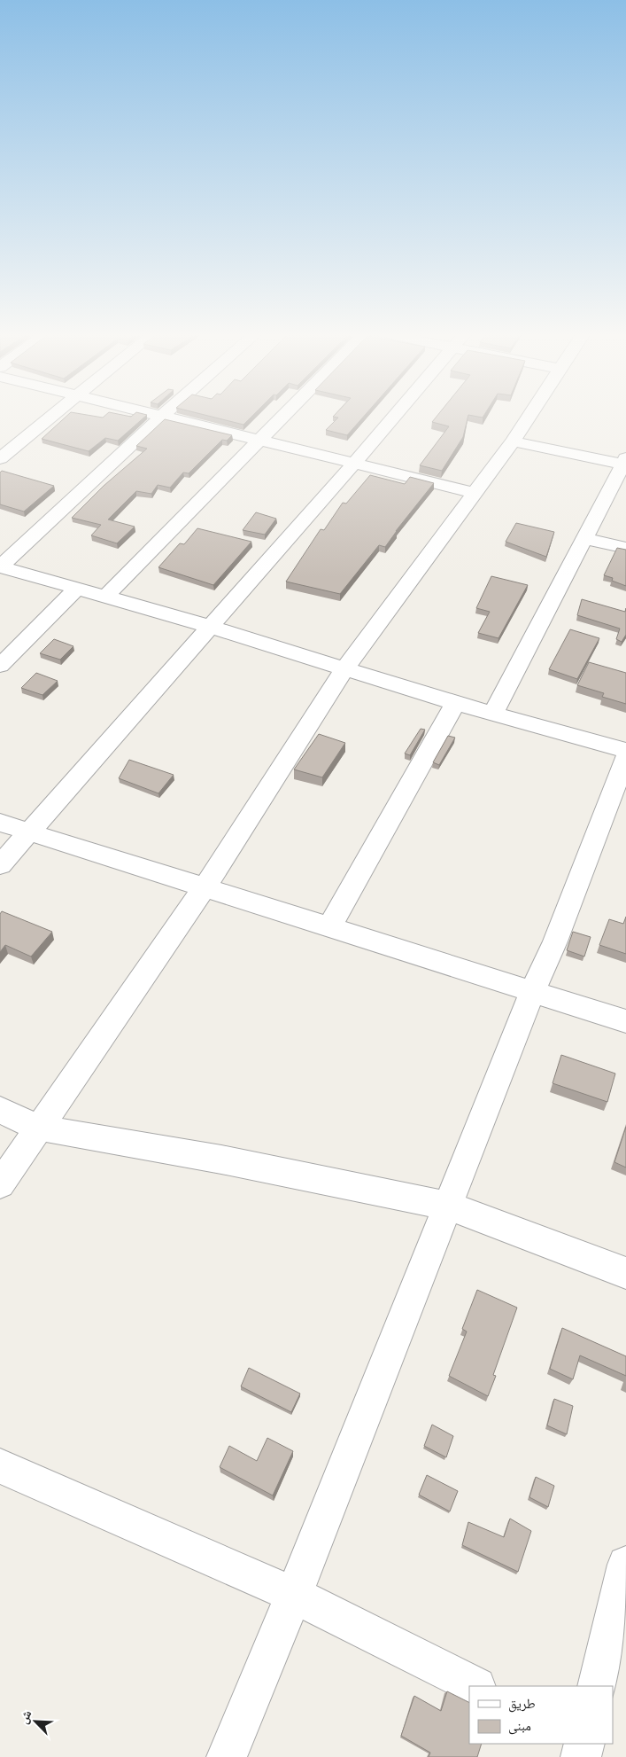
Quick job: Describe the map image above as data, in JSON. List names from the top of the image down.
{
  "legend": ["طريق", "مبنى"],
  "north": "top left"
}
